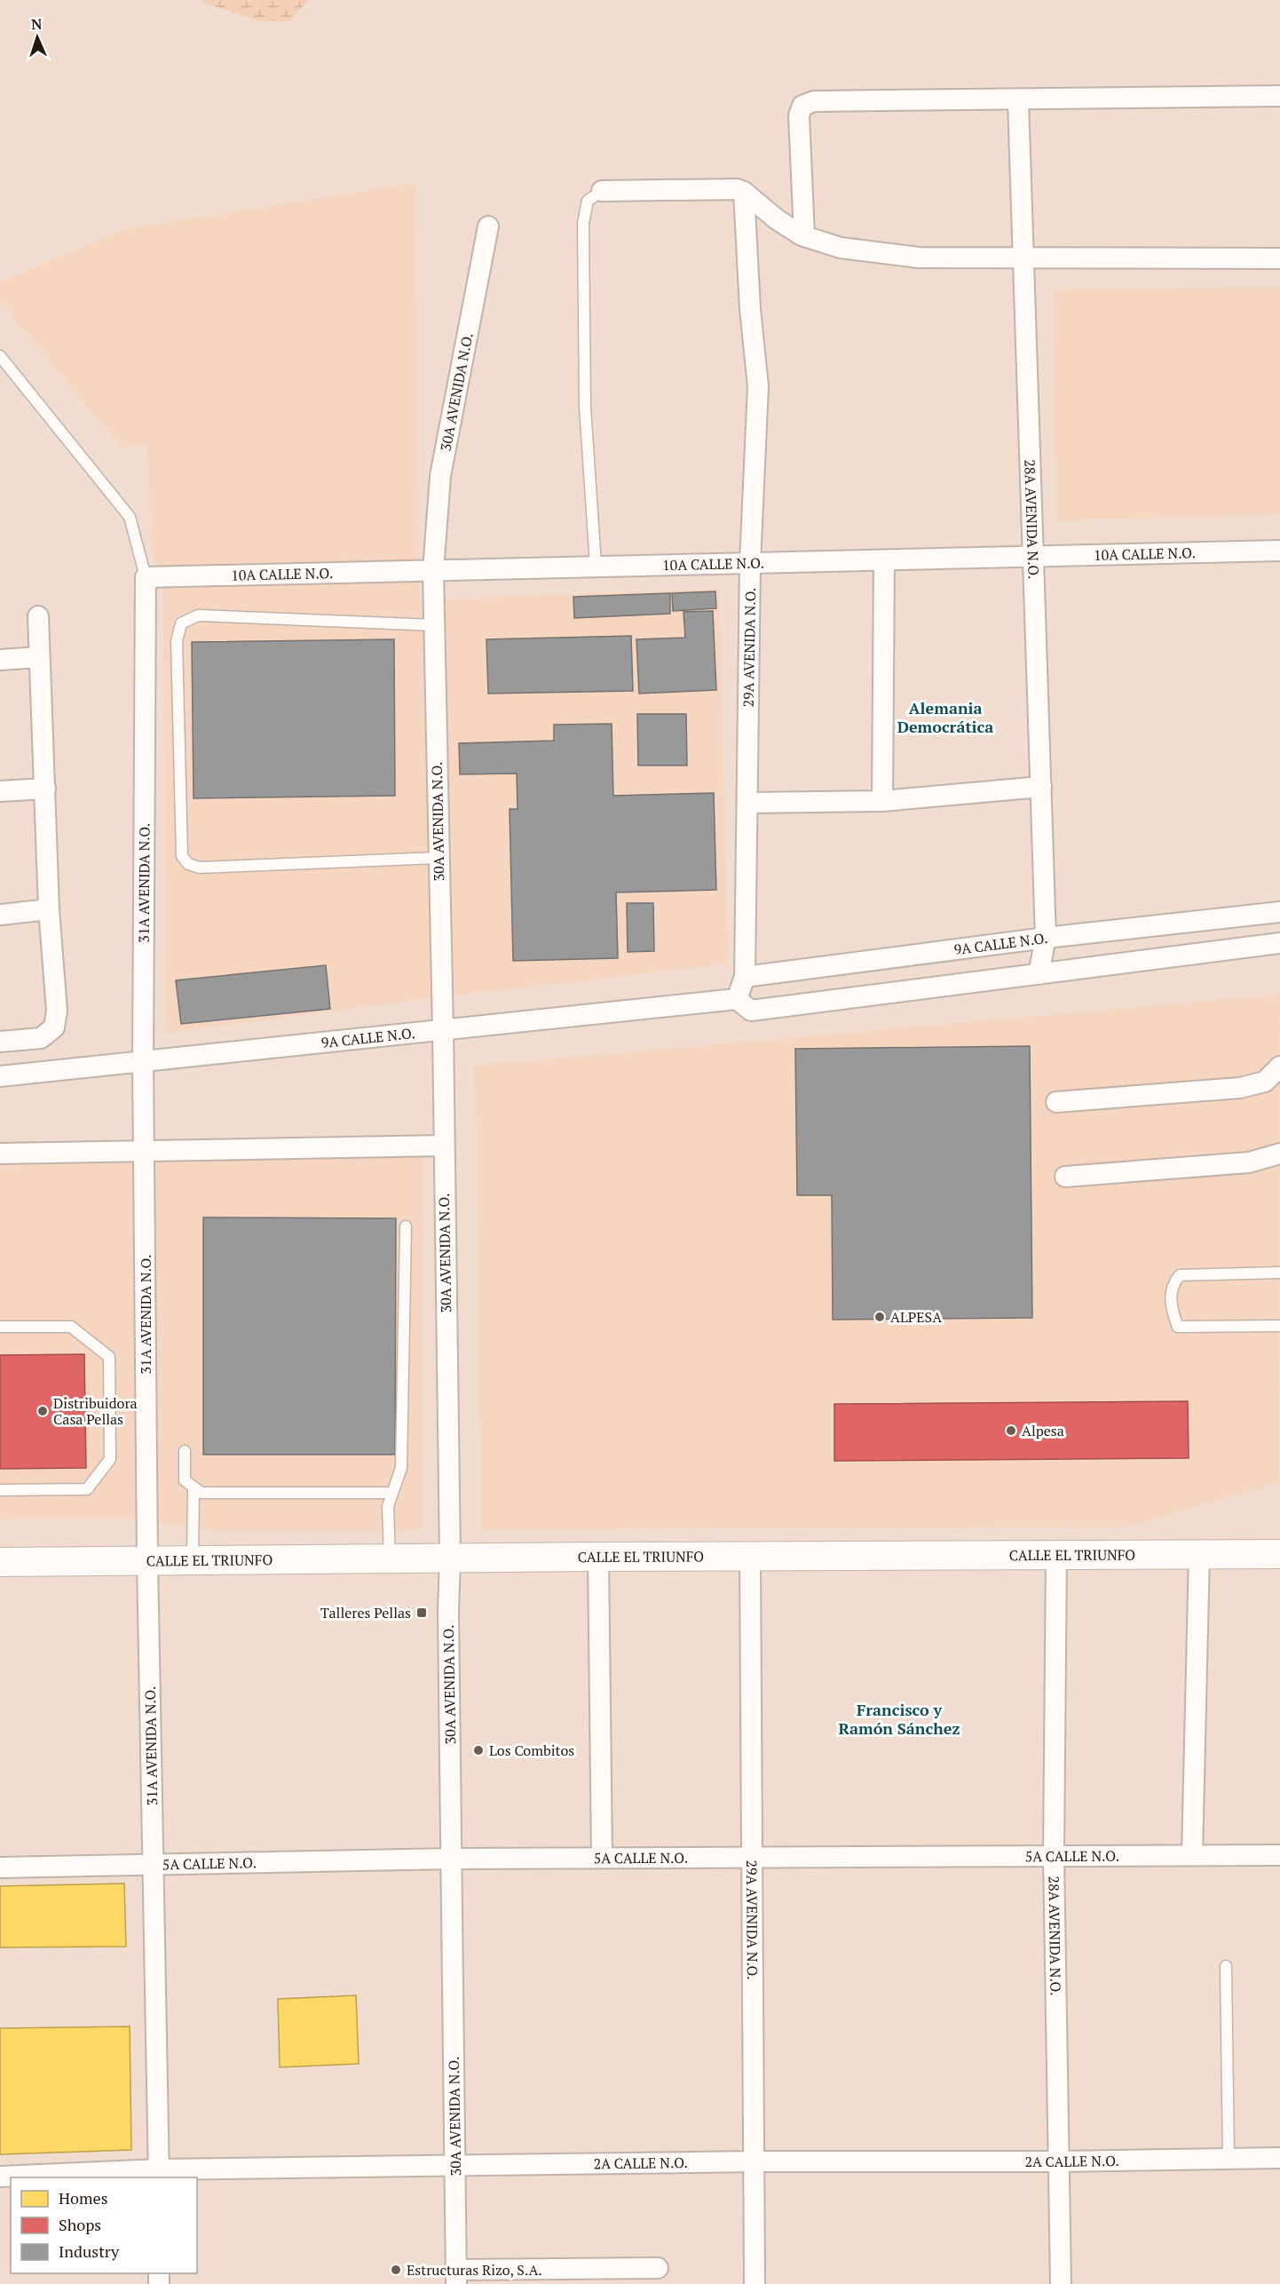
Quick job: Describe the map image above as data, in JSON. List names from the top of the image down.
{
  "streets": {
    "main road": ["CALLE EL TRIUNFO"],
    "street": [
      "30A AVENIDA N.O.",
      "28A AVENIDA N.O.",
      "10A CALLE N.O.",
      "29A AVENIDA N.O.",
      "31A AVENIDA N.O.",
      "9A CALLE N.O.",
      "5A CALLE N.O.",
      "2A CALLE N.O."
    ]
  },
  "crossings": [
    ["30A AVENIDA N.O.", "10A CALLE N.O."],
    ["30A AVENIDA N.O.", "9A CALLE N.O."],
    ["30A AVENIDA N.O.", "CALLE EL TRIUNFO"],
    ["30A AVENIDA N.O.", "5A CALLE N.O."],
    ["30A AVENIDA N.O.", "2A CALLE N.O."],
    ["28A AVENIDA N.O.", "10A CALLE N.O."],
    ["28A AVENIDA N.O.", "9A CALLE N.O."],
    ["28A AVENIDA N.O.", "CALLE EL TRIUNFO"],
    ["28A AVENIDA N.O.", "5A CALLE N.O."],
    ["28A AVENIDA N.O.", "2A CALLE N.O."],
    ["10A CALLE N.O.", "29A AVENIDA N.O."],
    ["10A CALLE N.O.", "31A AVENIDA N.O."],
    ["29A AVENIDA N.O.", "9A CALLE N.O."],
    ["29A AVENIDA N.O.", "CALLE EL TRIUNFO"],
    ["29A AVENIDA N.O.", "5A CALLE N.O."],
    ["29A AVENIDA N.O.", "2A CALLE N.O."],
    ["31A AVENIDA N.O.", "9A CALLE N.O."],
    ["31A AVENIDA N.O.", "CALLE EL TRIUNFO"],
    ["31A AVENIDA N.O.", "5A CALLE N.O."],
    ["31A AVENIDA N.O.", "2A CALLE N.O."]
  ],
  "districts": ["Alemania Democrática", "Francisco y Ramón Sánchez"],
  "places": {
    "other": [
      "ALPESA",
      "Distribuidora Casa Pellas",
      "Alpesa",
      "Los Combitos",
      "Estructuras Rizo, S.A."
    ],
    "transit": ["Talleres Pellas"]
  },
  "legend": ["Homes", "Shops", "Industry"],
  "north": "top"
}
